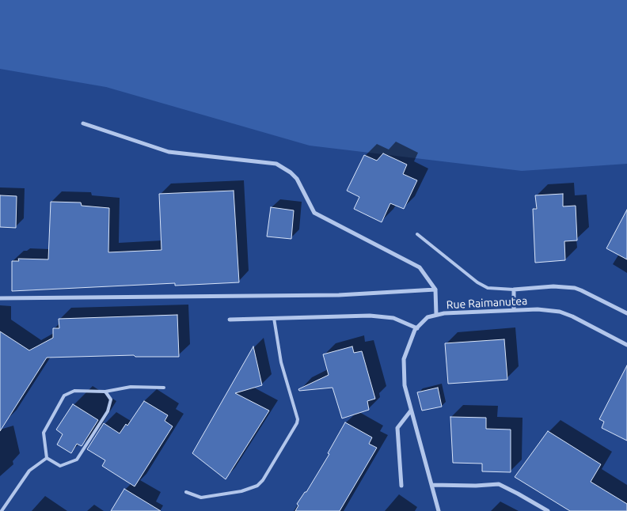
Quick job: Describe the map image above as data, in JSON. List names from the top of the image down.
{
  "streets": {
    "street": ["Rue Raimanutea"]
  }
}
